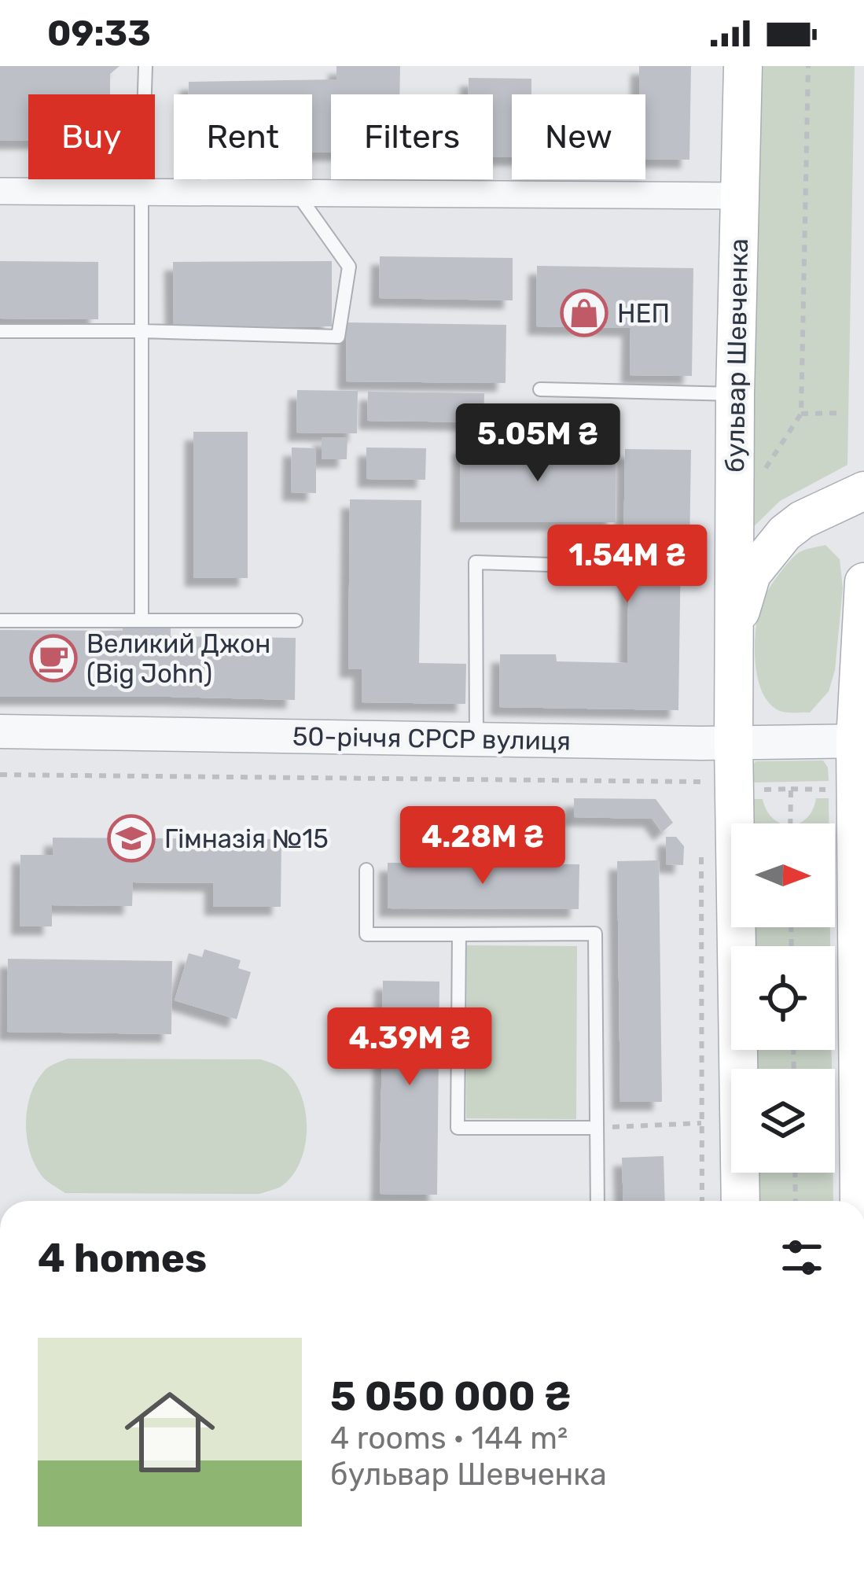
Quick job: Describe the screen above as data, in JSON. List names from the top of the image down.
{
  "streets": {
    "main road": ["бульвар Шевченка"],
    "street": ["50-річчя СРСР вулиця"]
  },
  "crossings": [
    ["бульвар Шевченка", "50-річчя СРСР вулиця"]
  ],
  "places": {
    "shop": ["НЕП"],
    "cafe": ["Великий Джон (Big John)"],
    "school or university": ["Гімназія №15"]
  },
  "north": "right",
  "page": {
    "status": "09:33",
    "chip": [
      "Buy",
      "Rent",
      "Filters",
      "New"
    ],
    "price": [
      "5.05M ₴",
      "1.54M ₴",
      "4.28M ₴",
      "4.39M ₴"
    ],
    "heading": "4 homes",
    "list": [
      {
        "name": "5 050 000 ₴",
        "note": "4 rooms · 144 m² · бульвар Шевченка"
      }
    ]
  }
}
